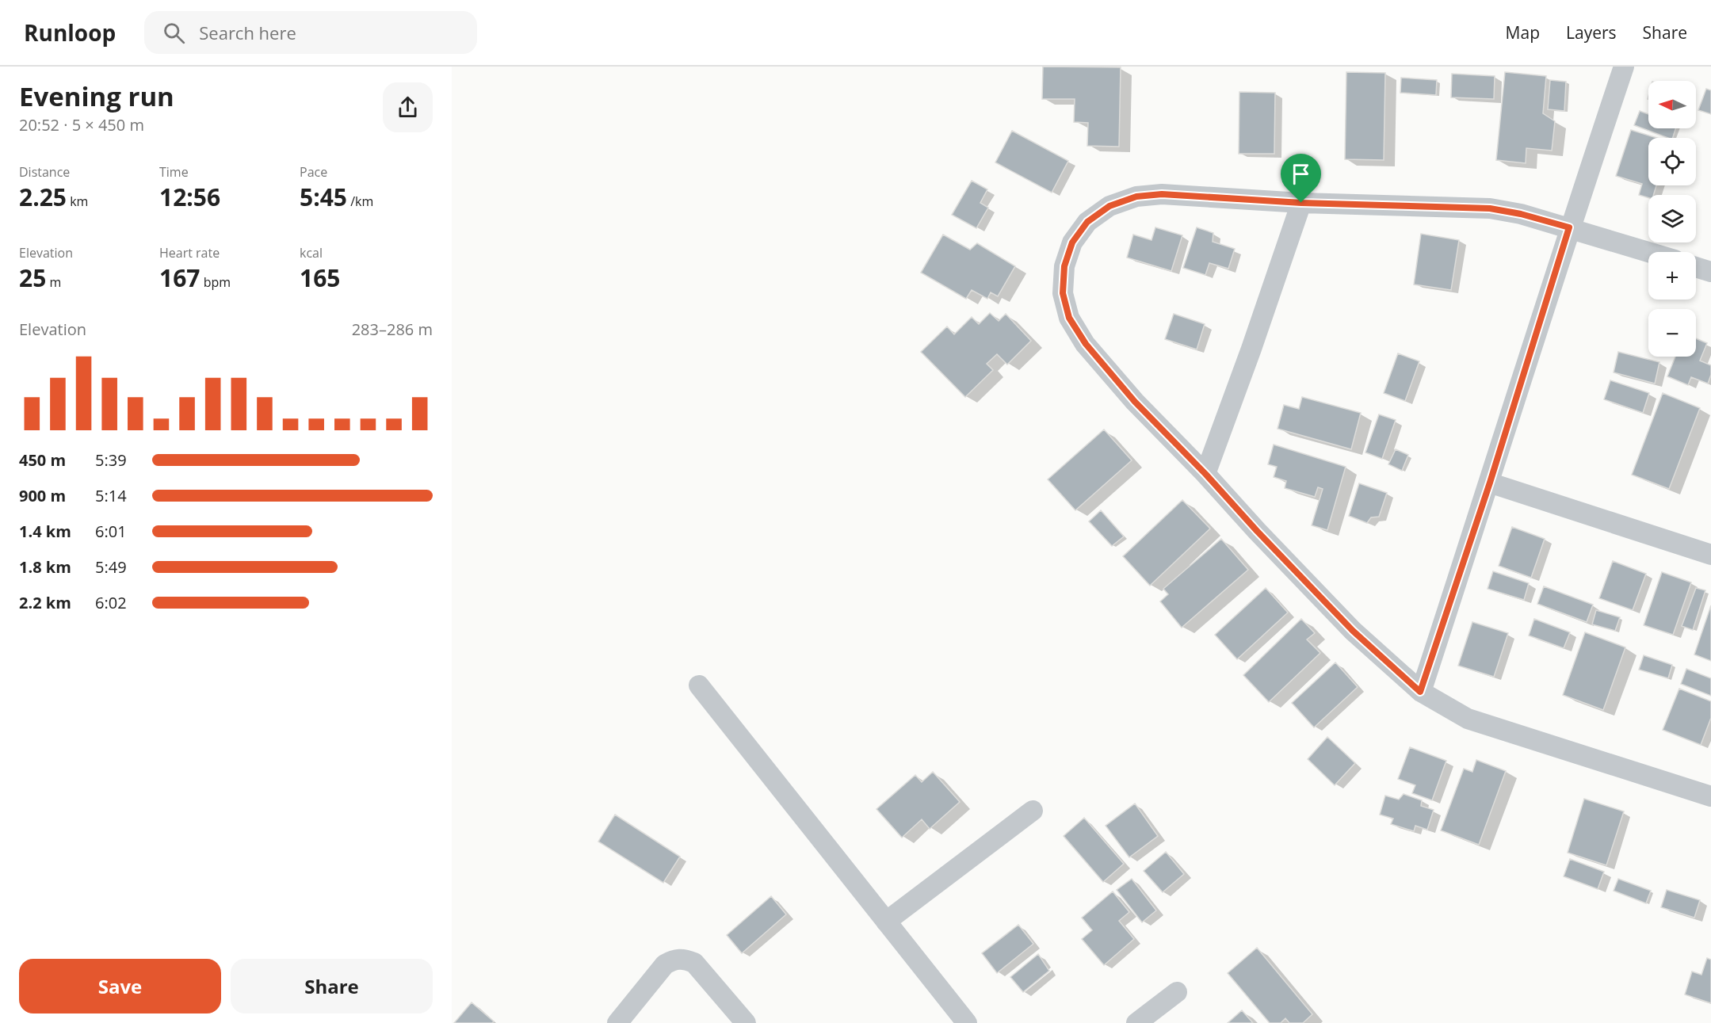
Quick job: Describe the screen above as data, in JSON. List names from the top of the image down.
{
  "north": "left",
  "page": {
    "header": "Runloop",
    "search": "Search here",
    "nav": ["Map", "Layers", "Share"],
    "heading": ["Evening run", "20:52 · 5 × 450 m"],
    "map_buttons": ["+", "−"],
    "stats": [
      ["Distance", "2.25 km"],
      ["Time", "12:56"],
      ["Pace", "5:45 /km"],
      ["Elevation", "25 m"],
      ["Heart rate", "167 bpm"],
      ["kcal", "165"]
    ],
    "chart": ["Elevation", "283–286 m"],
    "list": [
      {
        "name": "450 m",
        "note": "5:39"
      },
      {
        "name": "900 m",
        "note": "5:14"
      },
      {
        "name": "1.4 km",
        "note": "6:01"
      },
      {
        "name": "1.8 km",
        "note": "5:49"
      },
      {
        "name": "2.2 km",
        "note": "6:02"
      }
    ],
    "buttons": ["Save", "Share"]
  }
}
